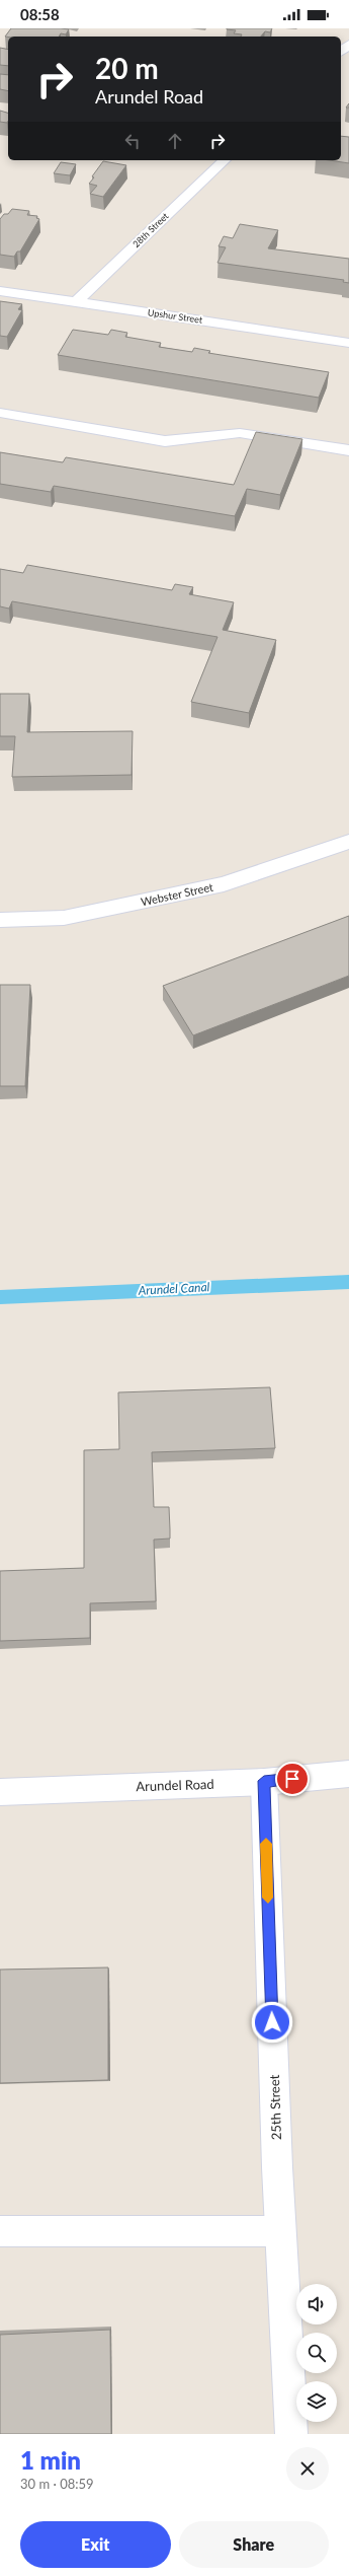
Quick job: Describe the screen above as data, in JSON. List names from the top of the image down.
{
  "streets": {
    "street": [
      "28th Street",
      "Upshur Street",
      "Webster Street",
      "Arundel Road",
      "25th Street"
    ]
  },
  "crossings": [
    ["28th Street", "Upshur Street"],
    ["Arundel Road", "25th Street"]
  ],
  "water": ["Arundel Canal"],
  "page": {
    "status": "08:58",
    "turn": ["20 m", "Arundel Road"],
    "heading": ["1 min", "30 m · 08:59"],
    "buttons": ["Exit", "Share"]
  }
}
